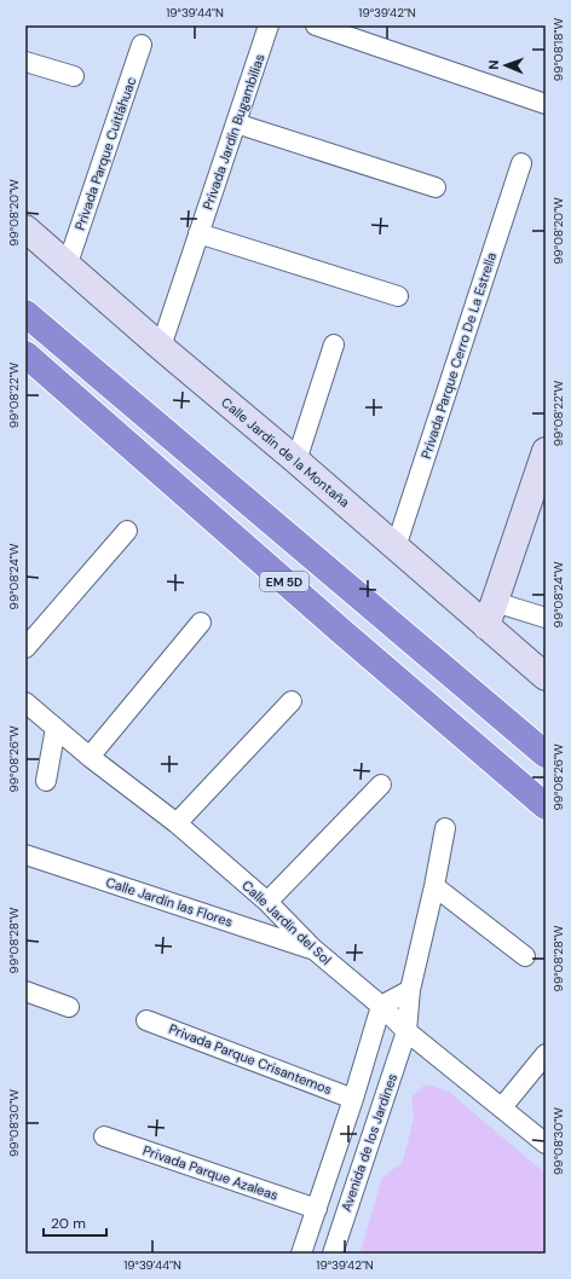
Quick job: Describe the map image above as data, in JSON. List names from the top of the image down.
{
  "streets": {
    "highway": ["EM 5D"],
    "street": [
      "Privada Jardín Bugambilias",
      "Privada Parque Cuitláhuac",
      "Privada Parque Cerro De La Estrella",
      "Calle Jardín de la Montaña",
      "Calle Jardín las Flores",
      "Calle Jardín del Sol",
      "Privada Parque Crisantemos",
      "Avenida de los Jardines",
      "Privada Parque Azaleas"
    ]
  },
  "crossings": [
    ["Privada Jardín Bugambilias", "Calle Jardín de la Montaña"],
    ["Privada Parque Cuitláhuac", "Calle Jardín de la Montaña"],
    ["Privada Parque Cerro De La Estrella", "Calle Jardín de la Montaña"],
    ["Calle Jardín las Flores", "Calle Jardín del Sol"],
    ["Calle Jardín del Sol", "Avenida de los Jardines"],
    ["Privada Parque Crisantemos", "Avenida de los Jardines"],
    ["Avenida de los Jardines", "Privada Parque Azaleas"]
  ],
  "scale_bar": "20 m",
  "north": "left",
  "coordinates": [
    "19°39'44\"N",
    "19°39'42\"N",
    "99°08'18\"W",
    "99°08'20\"W",
    "99°08'22\"W",
    "99°08'24\"W",
    "99°08'26\"W",
    "99°08'28\"W",
    "99°08'30\"W"
  ]
}
